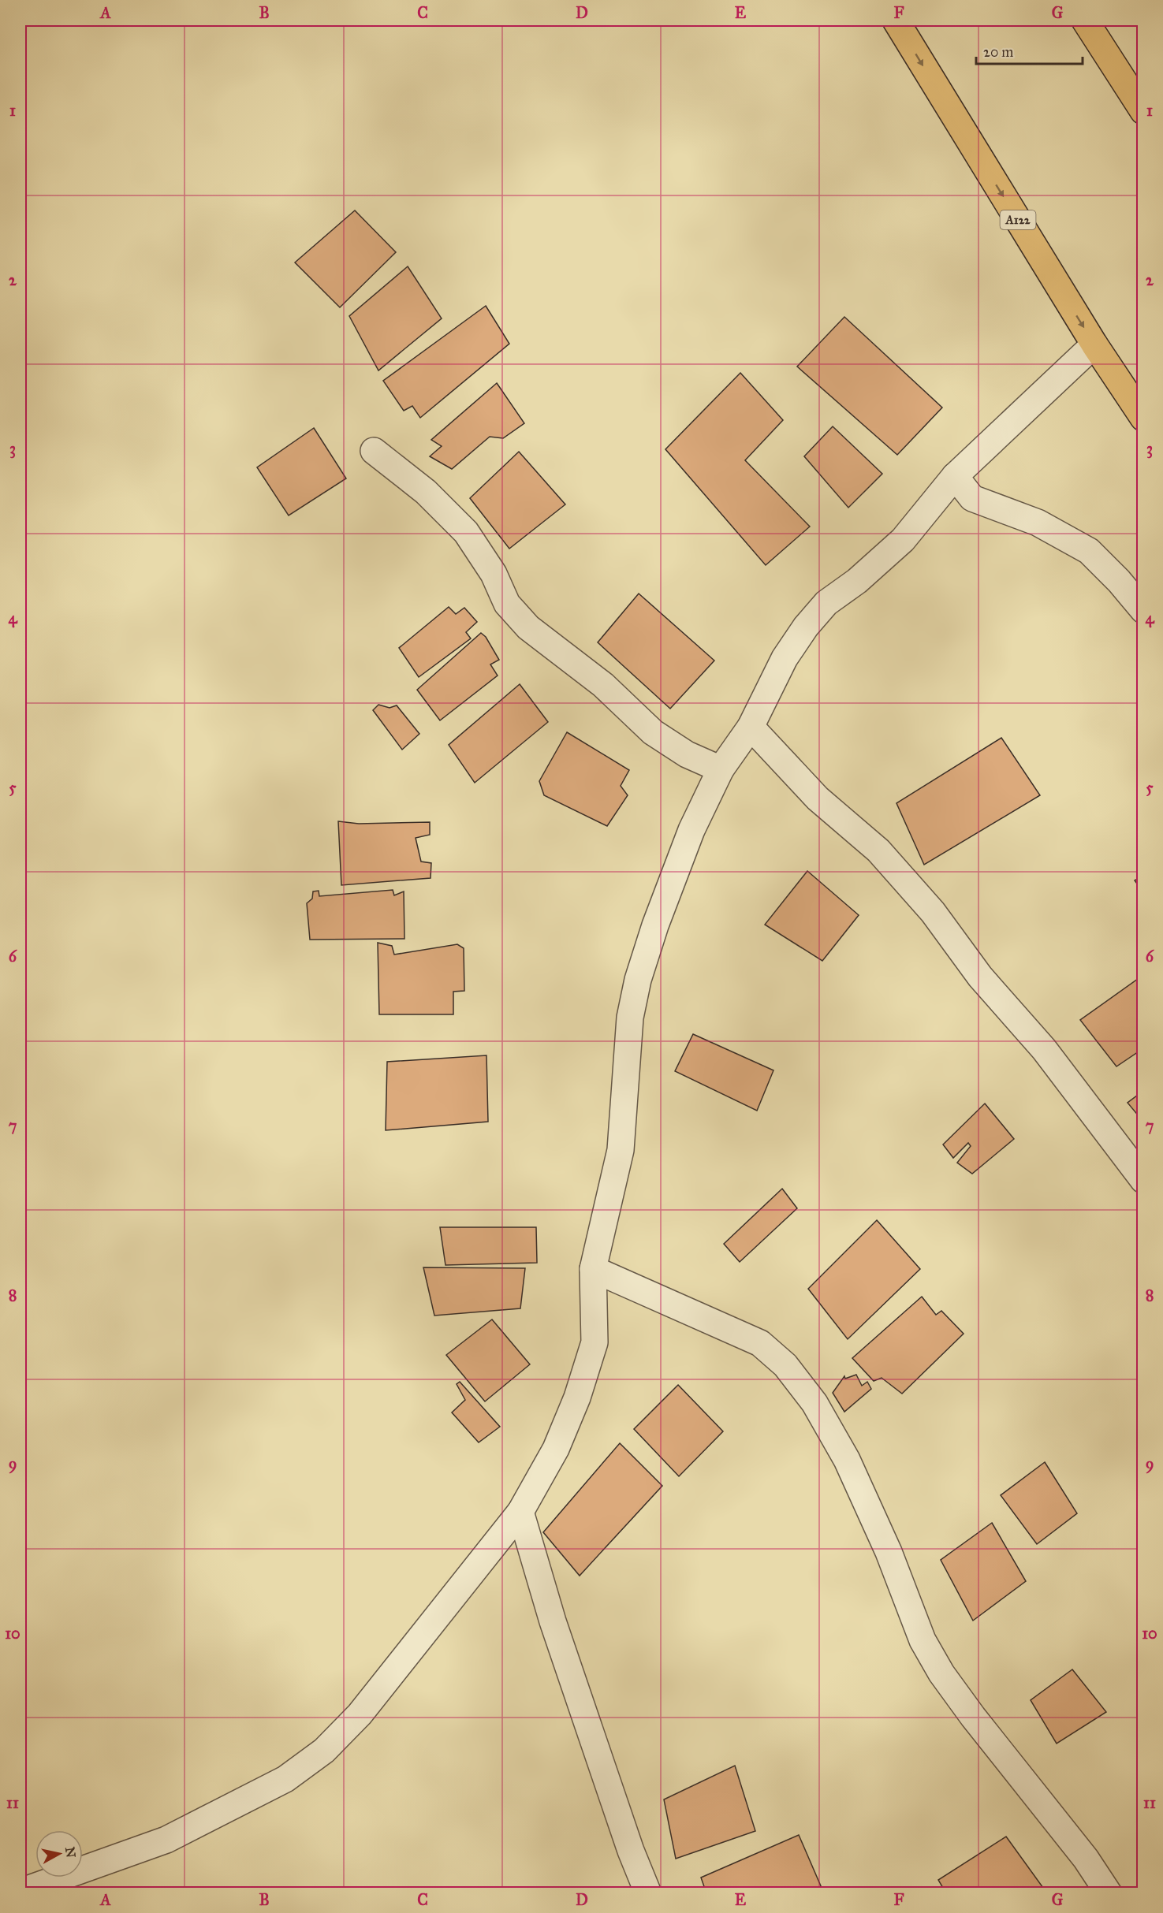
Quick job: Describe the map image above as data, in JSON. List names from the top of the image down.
{
  "streets": {
    "highway": ["A122"]
  },
  "scale_bar": "20 m",
  "north": "right",
  "grid": {
    "columns": [
      "A",
      "B",
      "C",
      "D",
      "E",
      "F",
      "G"
    ],
    "rows": [
      "1",
      "2",
      "3",
      "4",
      "5",
      "6",
      "7",
      "8",
      "9",
      "10",
      "11"
    ]
  }
}
